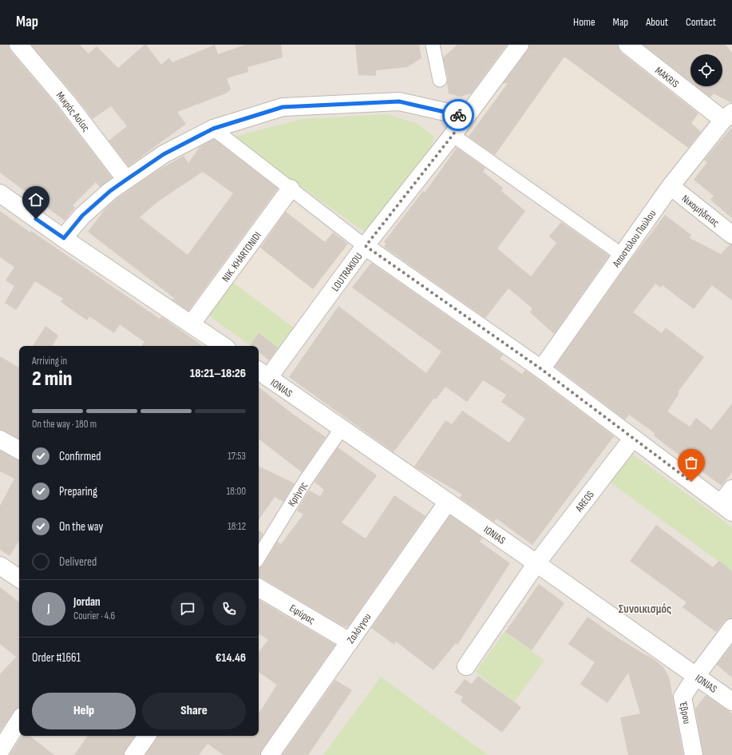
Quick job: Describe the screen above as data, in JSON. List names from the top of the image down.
{
  "streets": {
    "street": [
      "MAKRIS",
      "Μικράς Ασίας",
      "Νικομήδειας",
      "Αποστόλου Παύλου",
      "NIK. KHARTONIDI",
      "LOUTRAKIOU",
      "IONIAS",
      "Κρήνης",
      "AREOS",
      "Εφύρας",
      "Ζαλόγγου",
      "Έβρου"
    ]
  },
  "crossings": [
    ["MAKRIS", "Αποστόλου Παύλου"],
    ["Νικομήδειας", "Αποστόλου Παύλου"],
    ["LOUTRAKIOU", "IONIAS"],
    ["IONIAS", "Κρήνης"],
    ["IONIAS", "AREOS"],
    ["IONIAS", "Ζαλόγγου"],
    ["IONIAS", "Έβρου"],
    ["Εφύρας", "Ζαλόγγου"]
  ],
  "districts": ["Συνοικισμός"],
  "page": {
    "header": "Map",
    "nav": [
      "Home",
      "Map",
      "About",
      "Contact"
    ],
    "heading": ["2 min", "Arriving in", "18:21–18:26"],
    "panel": [
      "Jordan",
      "Courier · 4.6",
      "Order #1661",
      "€14.46"
    ],
    "bar": "On the way · 180 m",
    "list": [
      ["Confirmed", "17:53"],
      ["Preparing", "18:00"],
      ["On the way", "18:12"],
      "Delivered"
    ],
    "round": "J",
    "buttons": ["Help", "Share"]
  }
}
